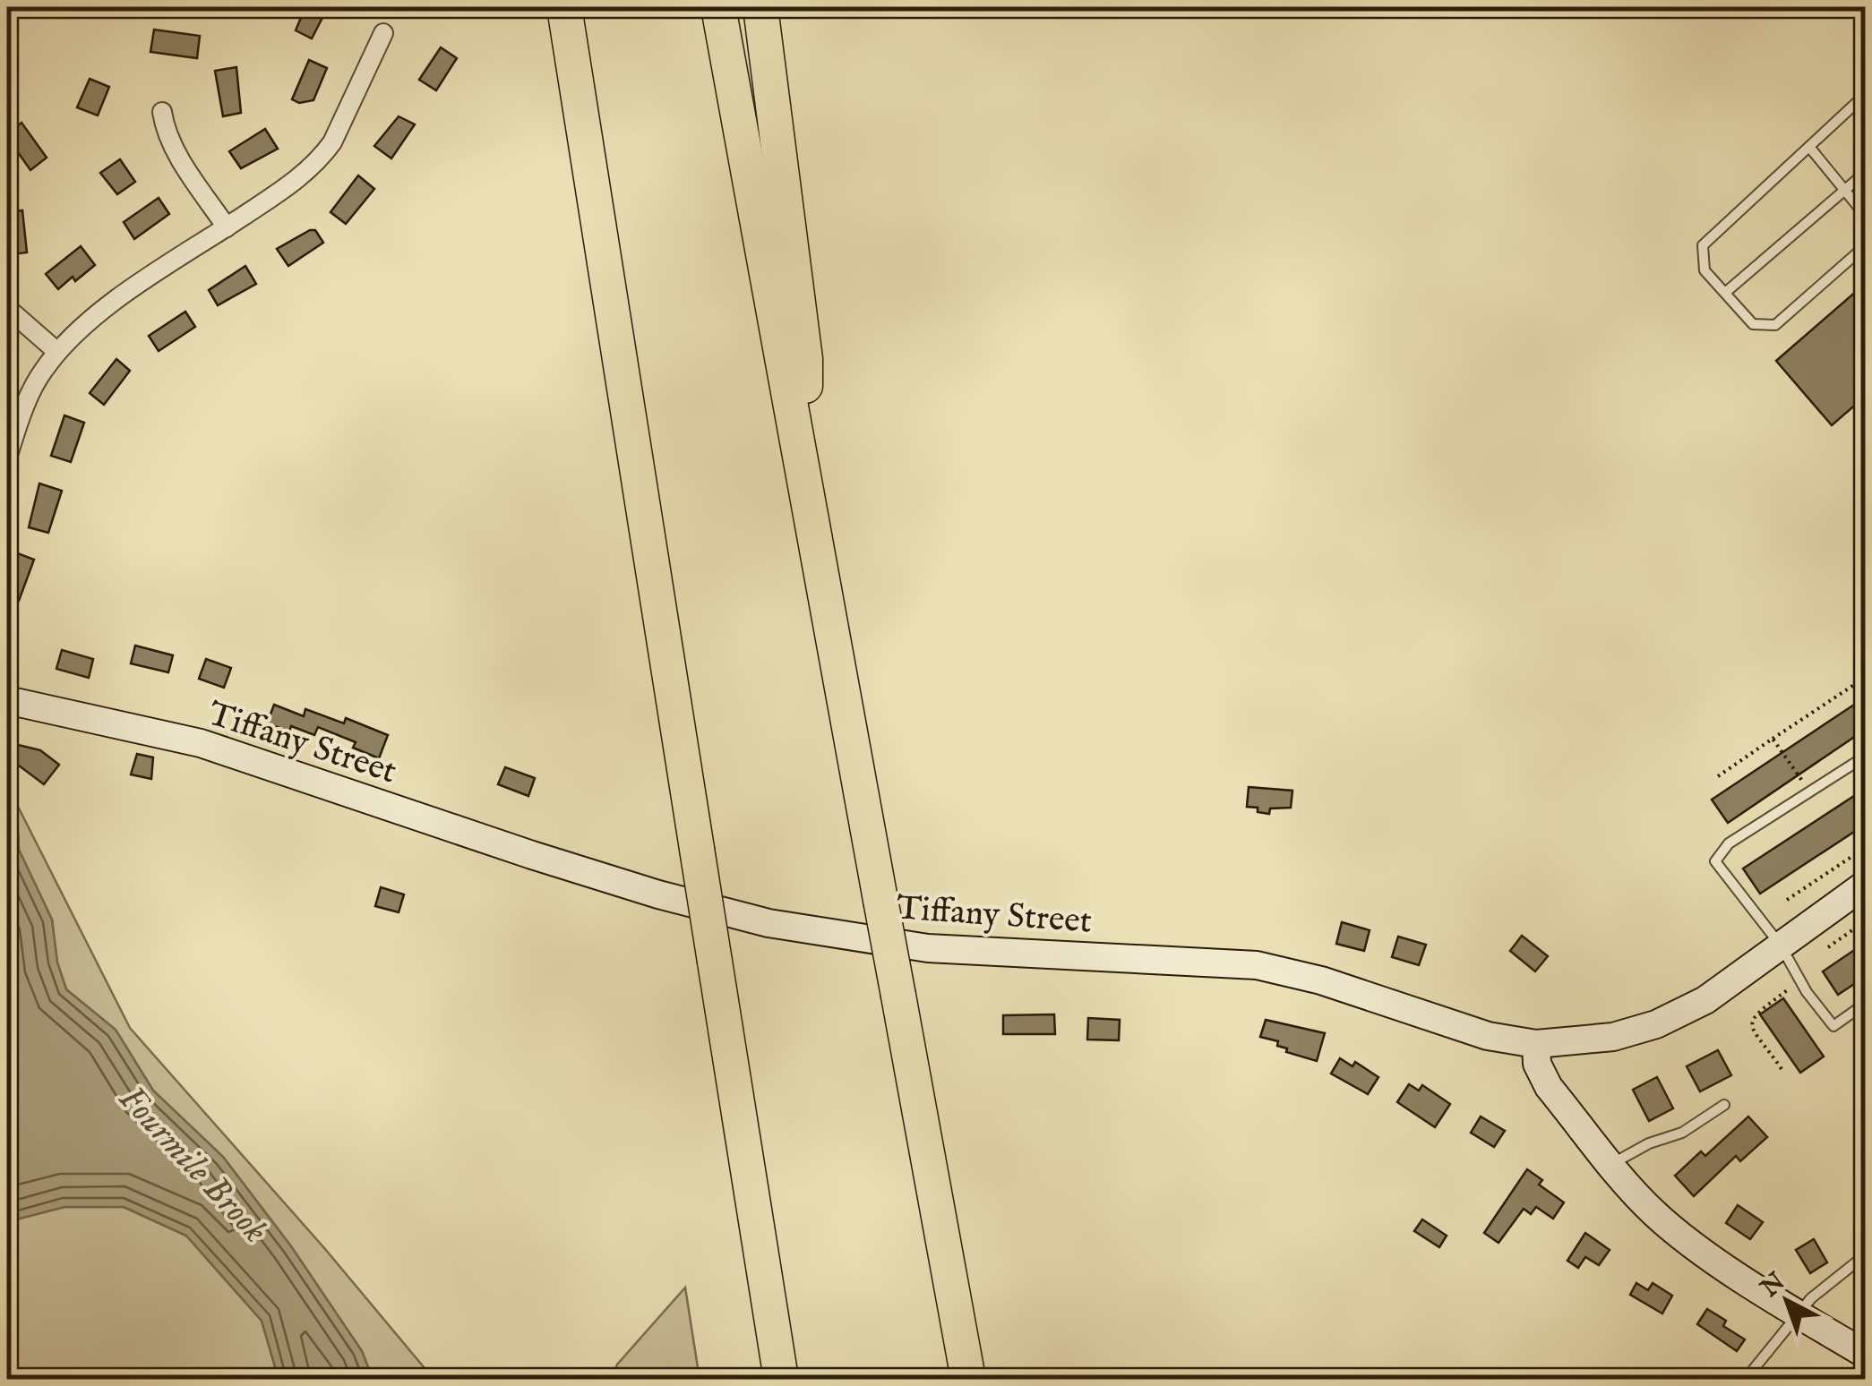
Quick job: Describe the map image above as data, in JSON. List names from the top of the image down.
{
  "streets": {
    "street": ["Tiffany Street"]
  },
  "water": ["Fourmile Brook"],
  "north": "top left"
}
